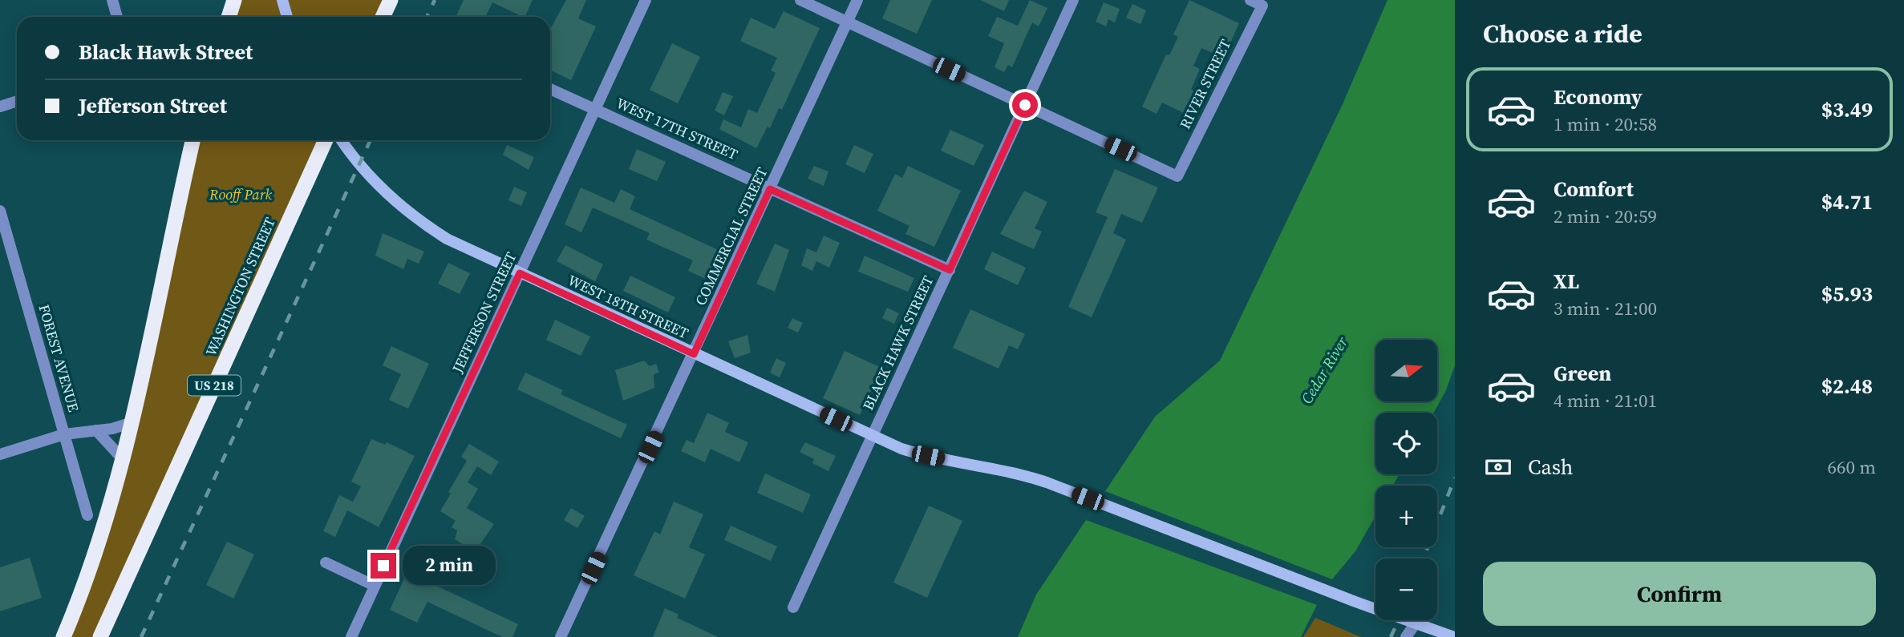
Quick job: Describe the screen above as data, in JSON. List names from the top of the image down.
{
  "streets": {
    "highway": ["WASHINGTON STREET", "US 218"],
    "main road": ["WEST 18TH STREET"],
    "street": [
      "RIVER STREET",
      "WEST 17TH STREET",
      "COMMERCIAL STREET",
      "JEFFERSON STREET",
      "BLACK HAWK STREET",
      "FOREST AVENUE"
    ]
  },
  "crossings": [
    ["RIVER STREET", "BLACK HAWK STREET"],
    ["WEST 17TH STREET", "COMMERCIAL STREET"],
    ["WEST 17TH STREET", "JEFFERSON STREET"],
    ["WEST 17TH STREET", "BLACK HAWK STREET"],
    ["COMMERCIAL STREET", "WEST 18TH STREET"],
    ["WEST 18TH STREET", "JEFFERSON STREET"],
    ["WEST 18TH STREET", "BLACK HAWK STREET"]
  ],
  "water": ["Cedar River"],
  "parks": ["Rooff Park"],
  "north": "right",
  "page": {
    "heading": "Choose a ride",
    "banner": ["Black Hawk Street", "Jefferson Street"],
    "list": [
      {
        "name": "Economy",
        "note": "1 min · 20:58",
        "value": "$3.49"
      },
      {
        "name": "Comfort",
        "note": "2 min · 20:59",
        "value": "$4.71"
      },
      {
        "name": "XL",
        "note": "3 min · 21:00",
        "value": "$5.93"
      },
      {
        "name": "Green",
        "note": "4 min · 21:01",
        "value": "$2.48"
      }
    ],
    "map_buttons": ["+", "−"],
    "pay": ["Cash", "660 m"],
    "bubble": "2 min",
    "buttons": "Confirm"
  }
}
